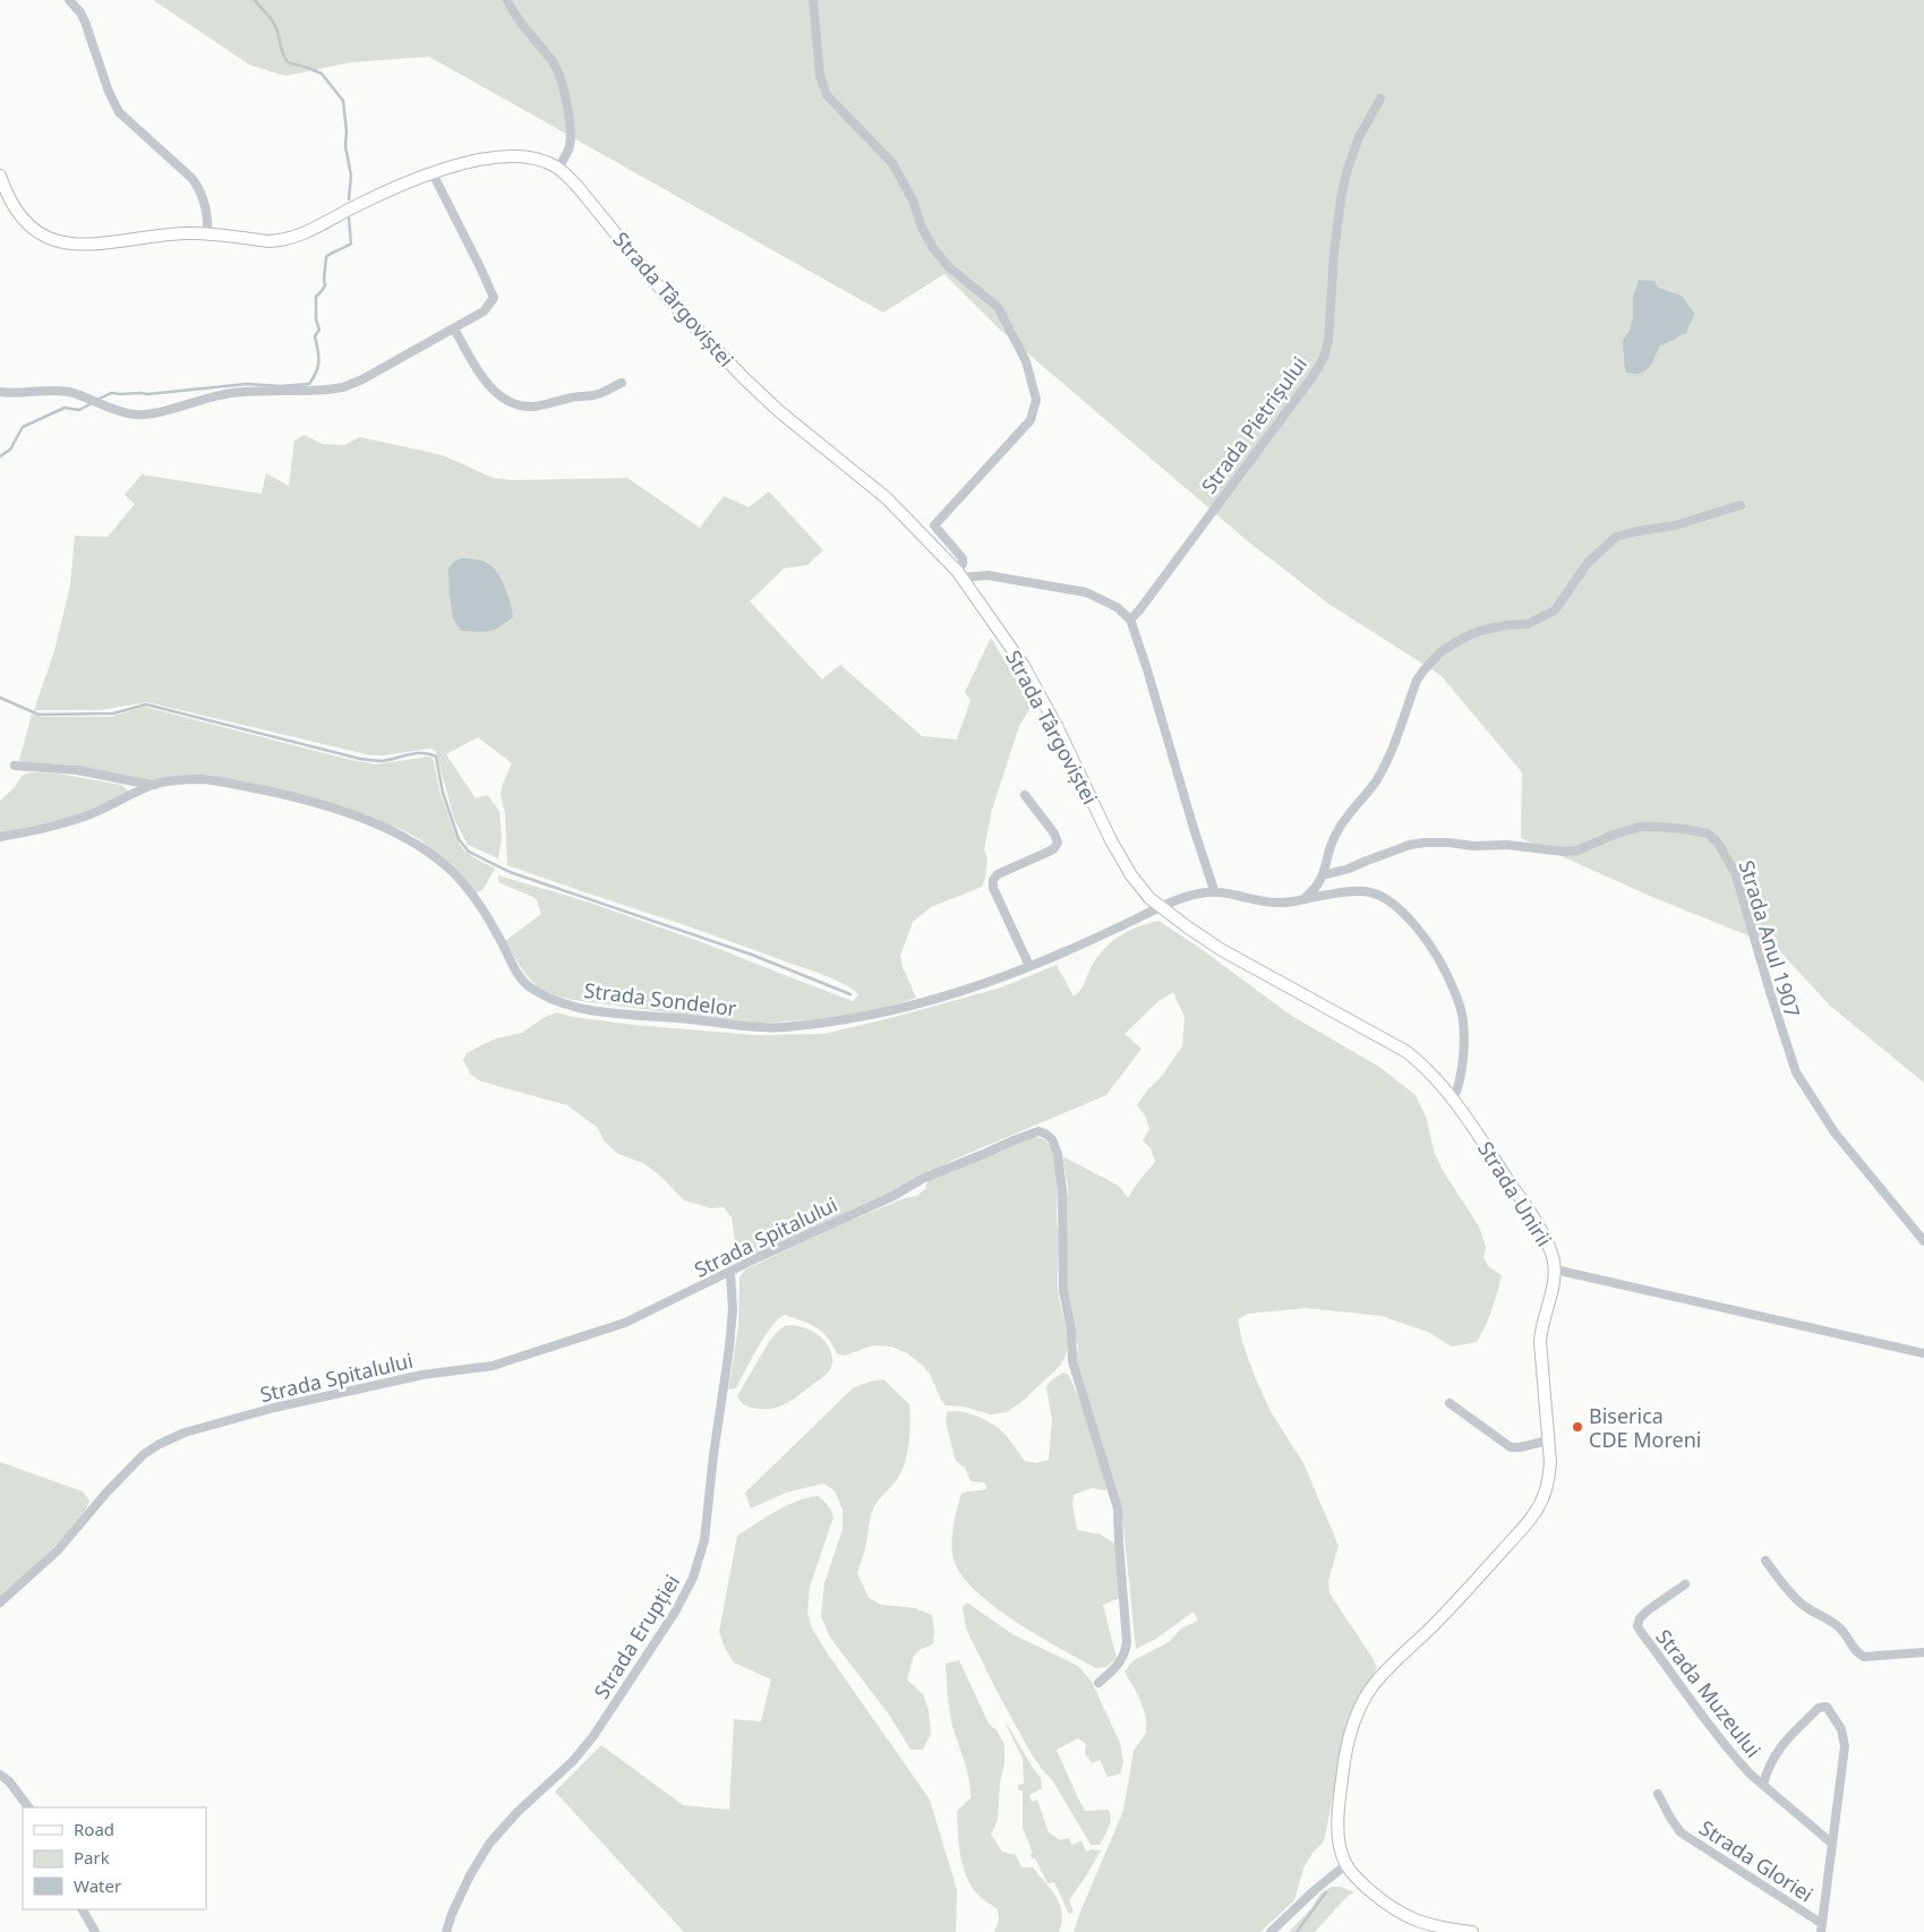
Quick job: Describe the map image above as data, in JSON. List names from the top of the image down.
{
  "streets": {
    "main road": ["Strada Târgoviștei", "Strada Unirii"],
    "street": [
      "Strada Pietrișului",
      "Strada Anul 1907",
      "Strada Sondelor",
      "Strada Spitalului",
      "Strada Erupției",
      "Strada Muzeului",
      "Strada Gloriei"
    ]
  },
  "crossings": [
    ["Strada Târgoviștei", "Strada Sondelor"],
    ["Strada Târgoviștei", "Strada Unirii"],
    ["Strada Spitalului", "Strada Erupției"]
  ],
  "places": ["Biserica CDE Moreni"],
  "legend": ["Road", "Park", "Water"]
}
